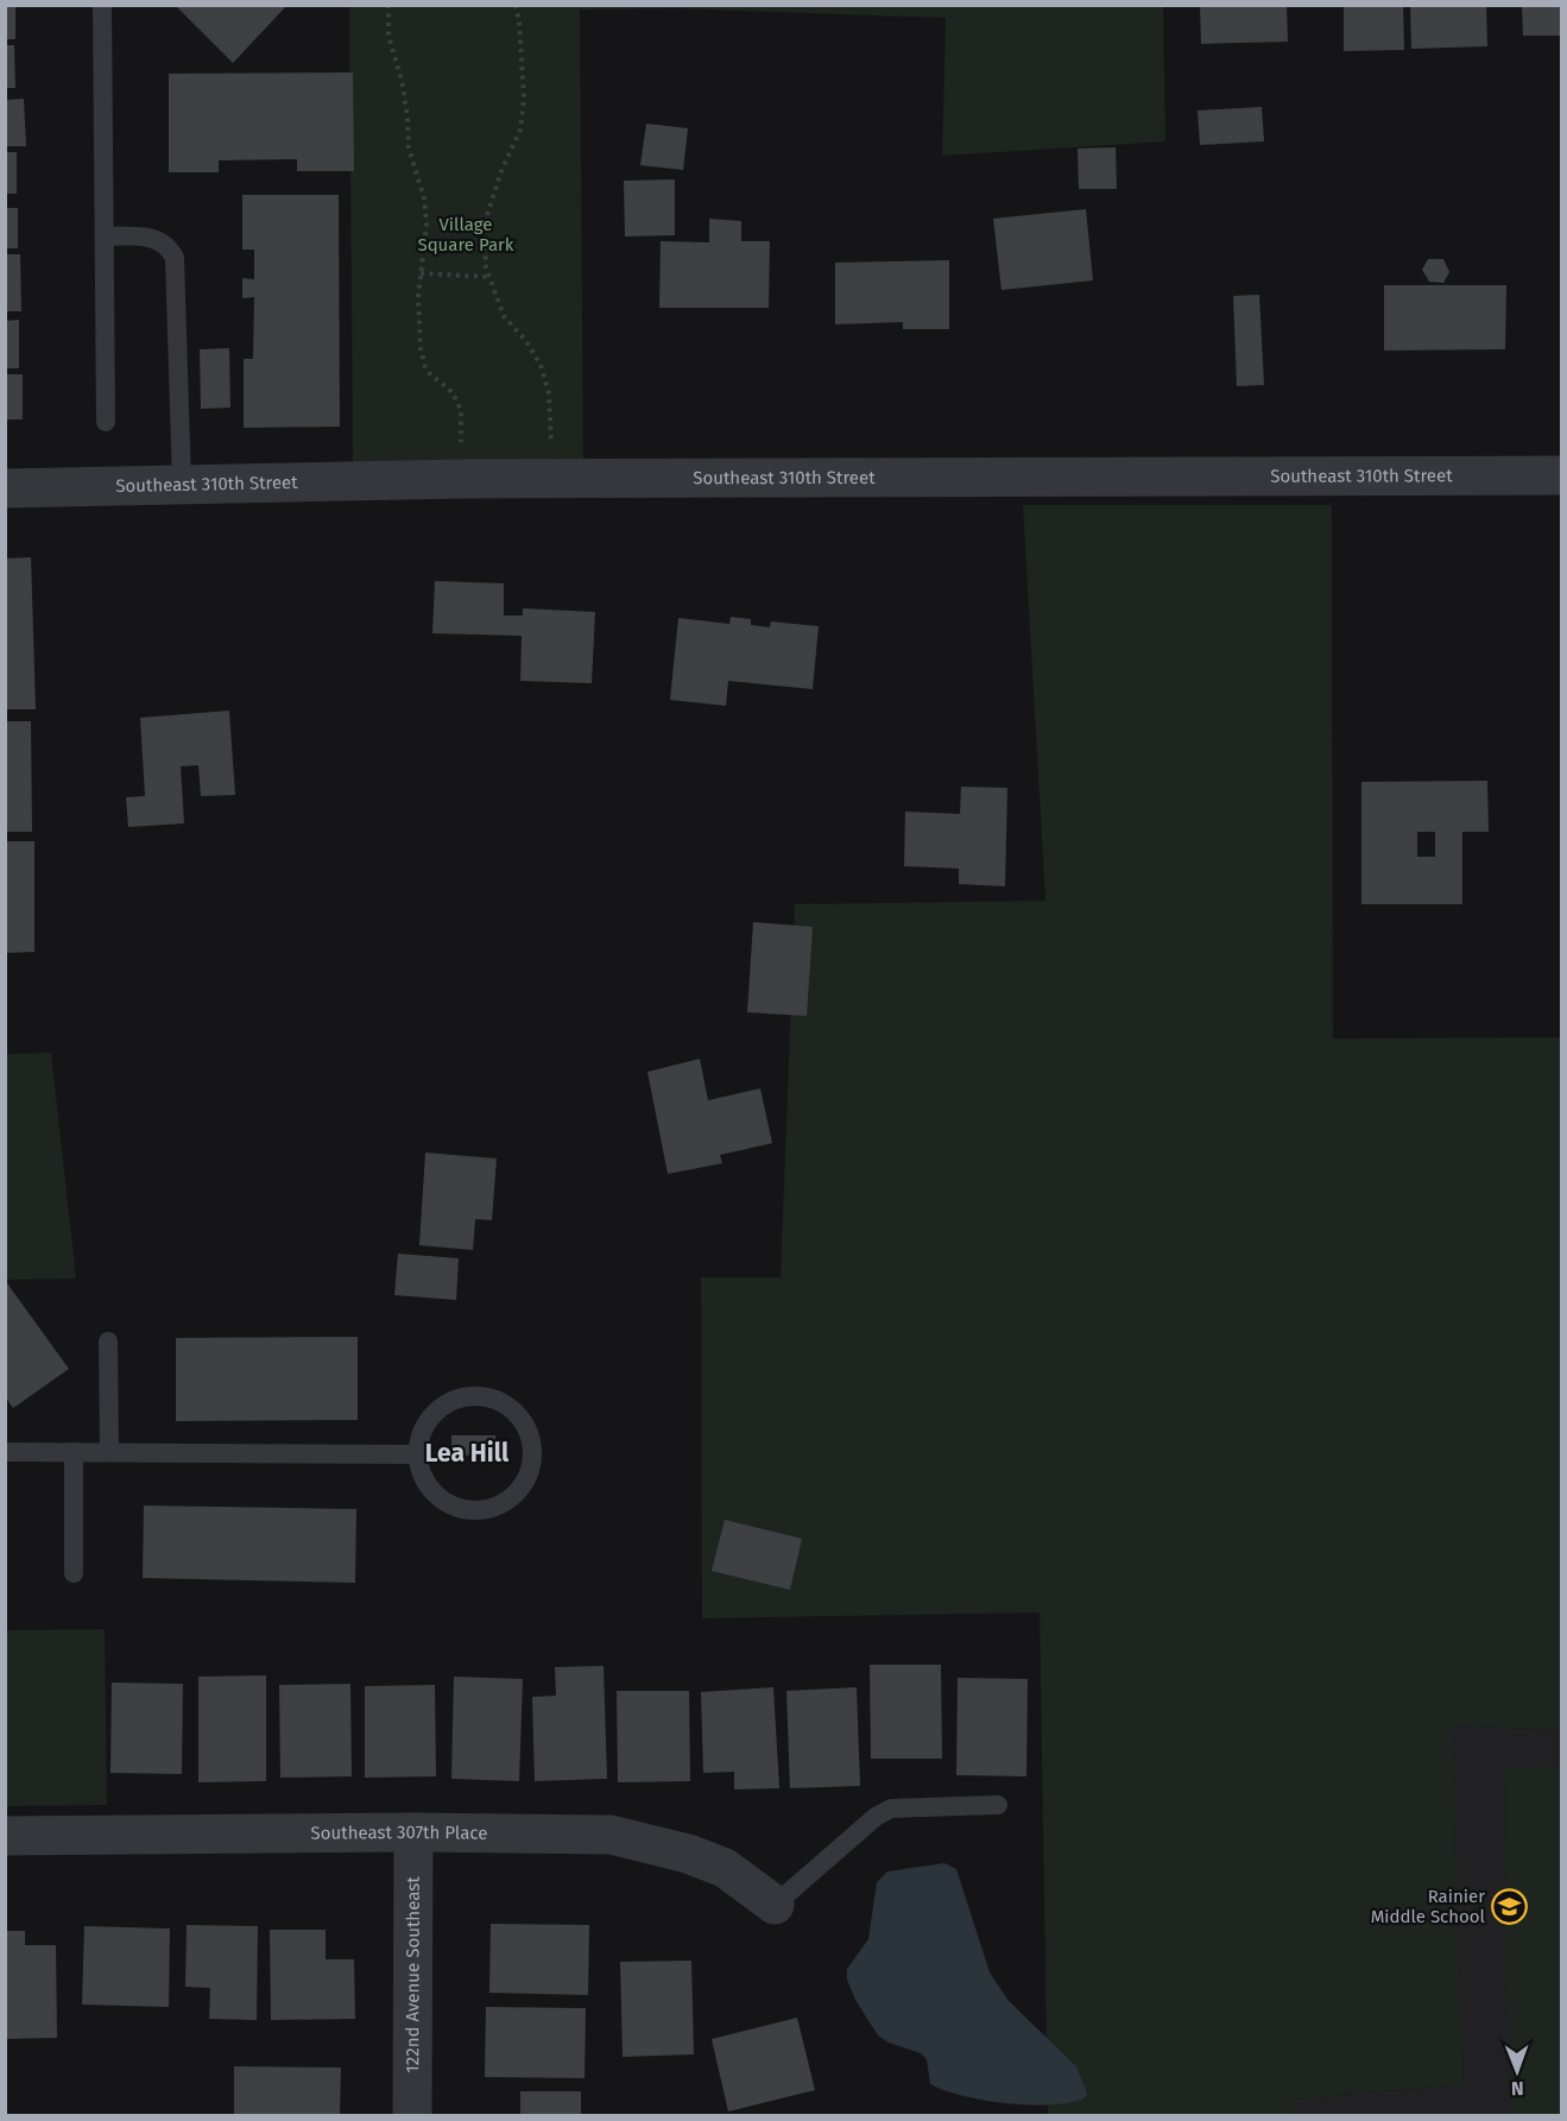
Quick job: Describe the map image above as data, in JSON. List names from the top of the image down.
{
  "streets": {
    "street": ["Southeast 310th Street", "Southeast 307th Place", "122nd Avenue Southeast"]
  },
  "crossings": [
    ["Southeast 307th Place", "122nd Avenue Southeast"]
  ],
  "districts": ["Lea Hill"],
  "parks": ["Village Square Park"],
  "places": {
    "school or university": ["Rainier Middle School"]
  },
  "north": "bottom"
}
